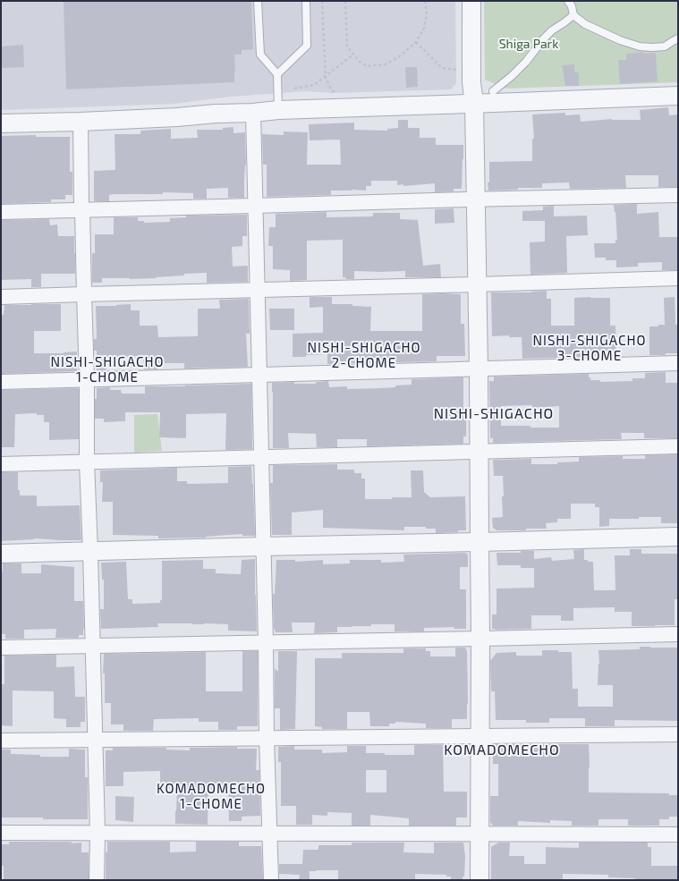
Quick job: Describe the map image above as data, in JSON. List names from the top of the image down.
{
  "districts": [
    "NISHI-SHIGACHO 3-CHOME",
    "NISHI-SHIGACHO 2-CHOME",
    "NISHI-SHIGACHO 1-CHOME",
    "NISHI-SHIGACHO",
    "KOMADOMECHO",
    "KOMADOMECHO 1-CHOME"
  ],
  "parks": ["Shiga Park"]
}
